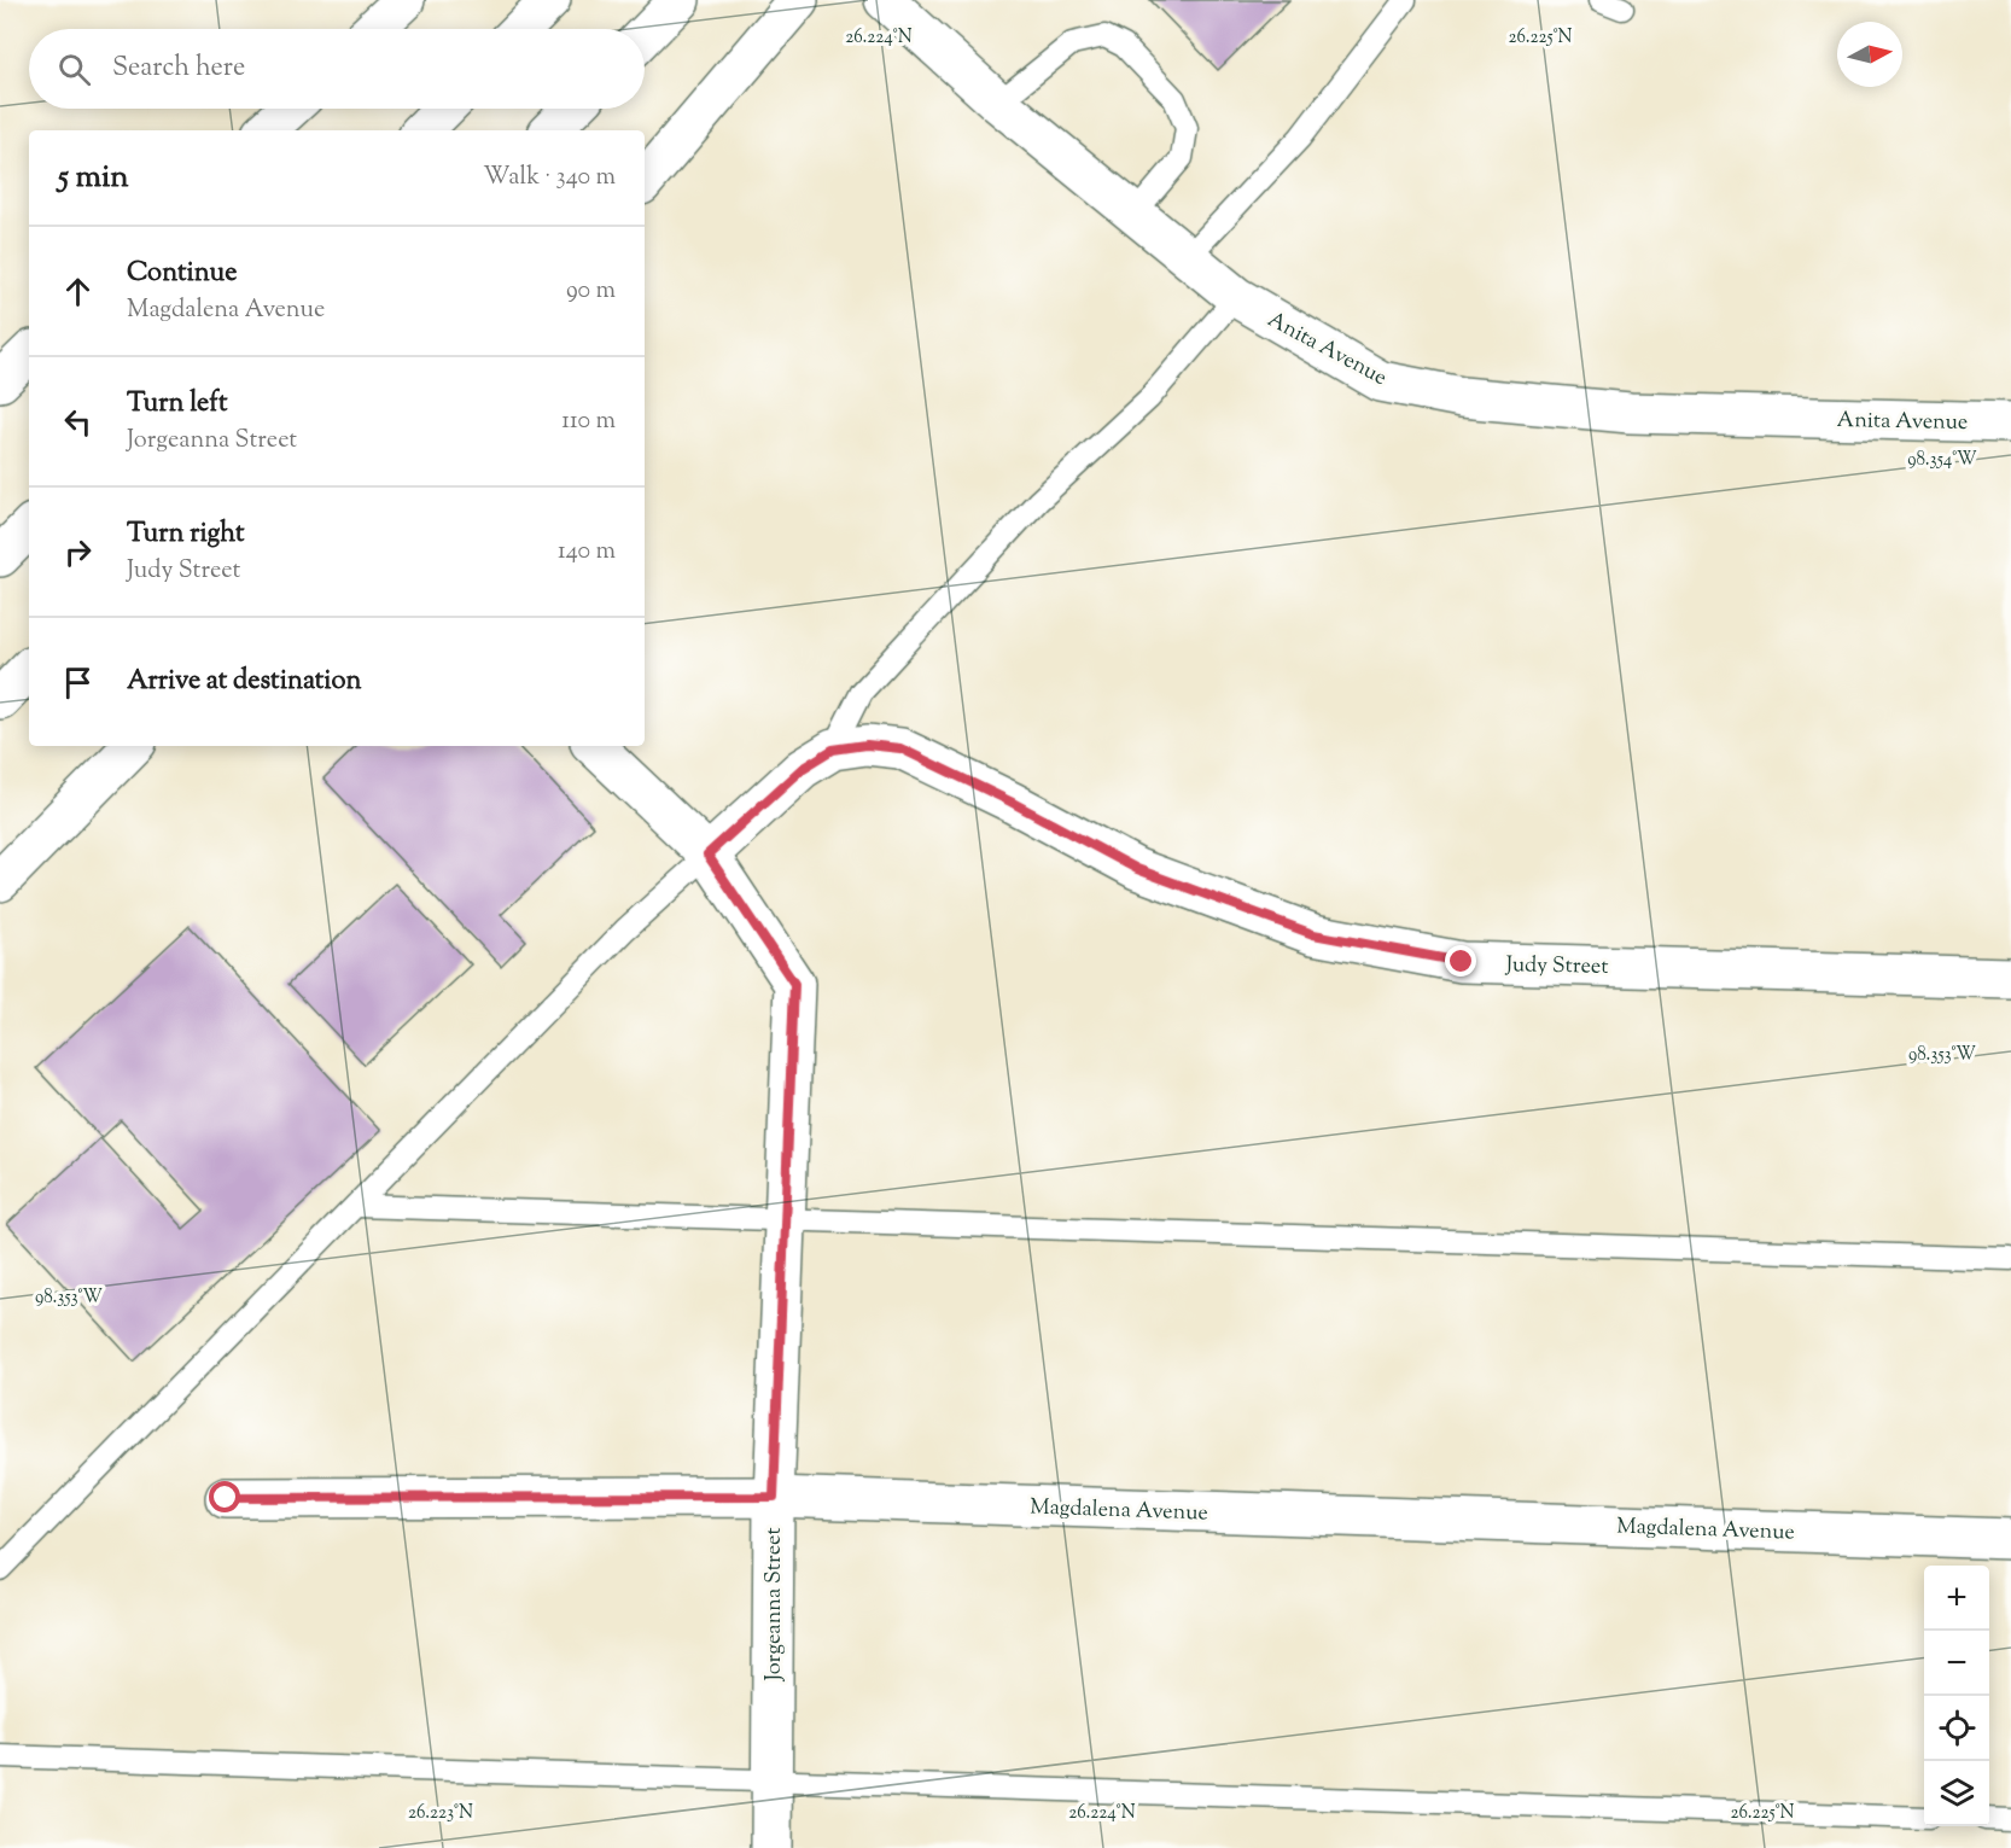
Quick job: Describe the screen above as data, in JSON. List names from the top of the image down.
{
  "streets": {
    "main road": [
      "Anita Avenue",
      "Judy Street",
      "Magdalena Avenue",
      "Jorgeanna Street"
    ]
  },
  "crossings": [
    ["Judy Street", "Jorgeanna Street"],
    ["Magdalena Avenue", "Jorgeanna Street"]
  ],
  "north": "right",
  "page": {
    "search": "Search here",
    "heading": ["5 min", "Walk · 340 m"],
    "list": [
      ["Continue", "Magdalena Avenue", "90 m"],
      ["Turn left", "Jorgeanna Street", "110 m"],
      ["Turn right", "Judy Street", "140 m"],
      "Arrive at destination"
    ],
    "map_buttons": ["+", "−"]
  },
  "coordinates": [
    "26.224°N",
    "26.225°N",
    "98.354°W",
    "98.353°W",
    "26.223°N"
  ]
}
